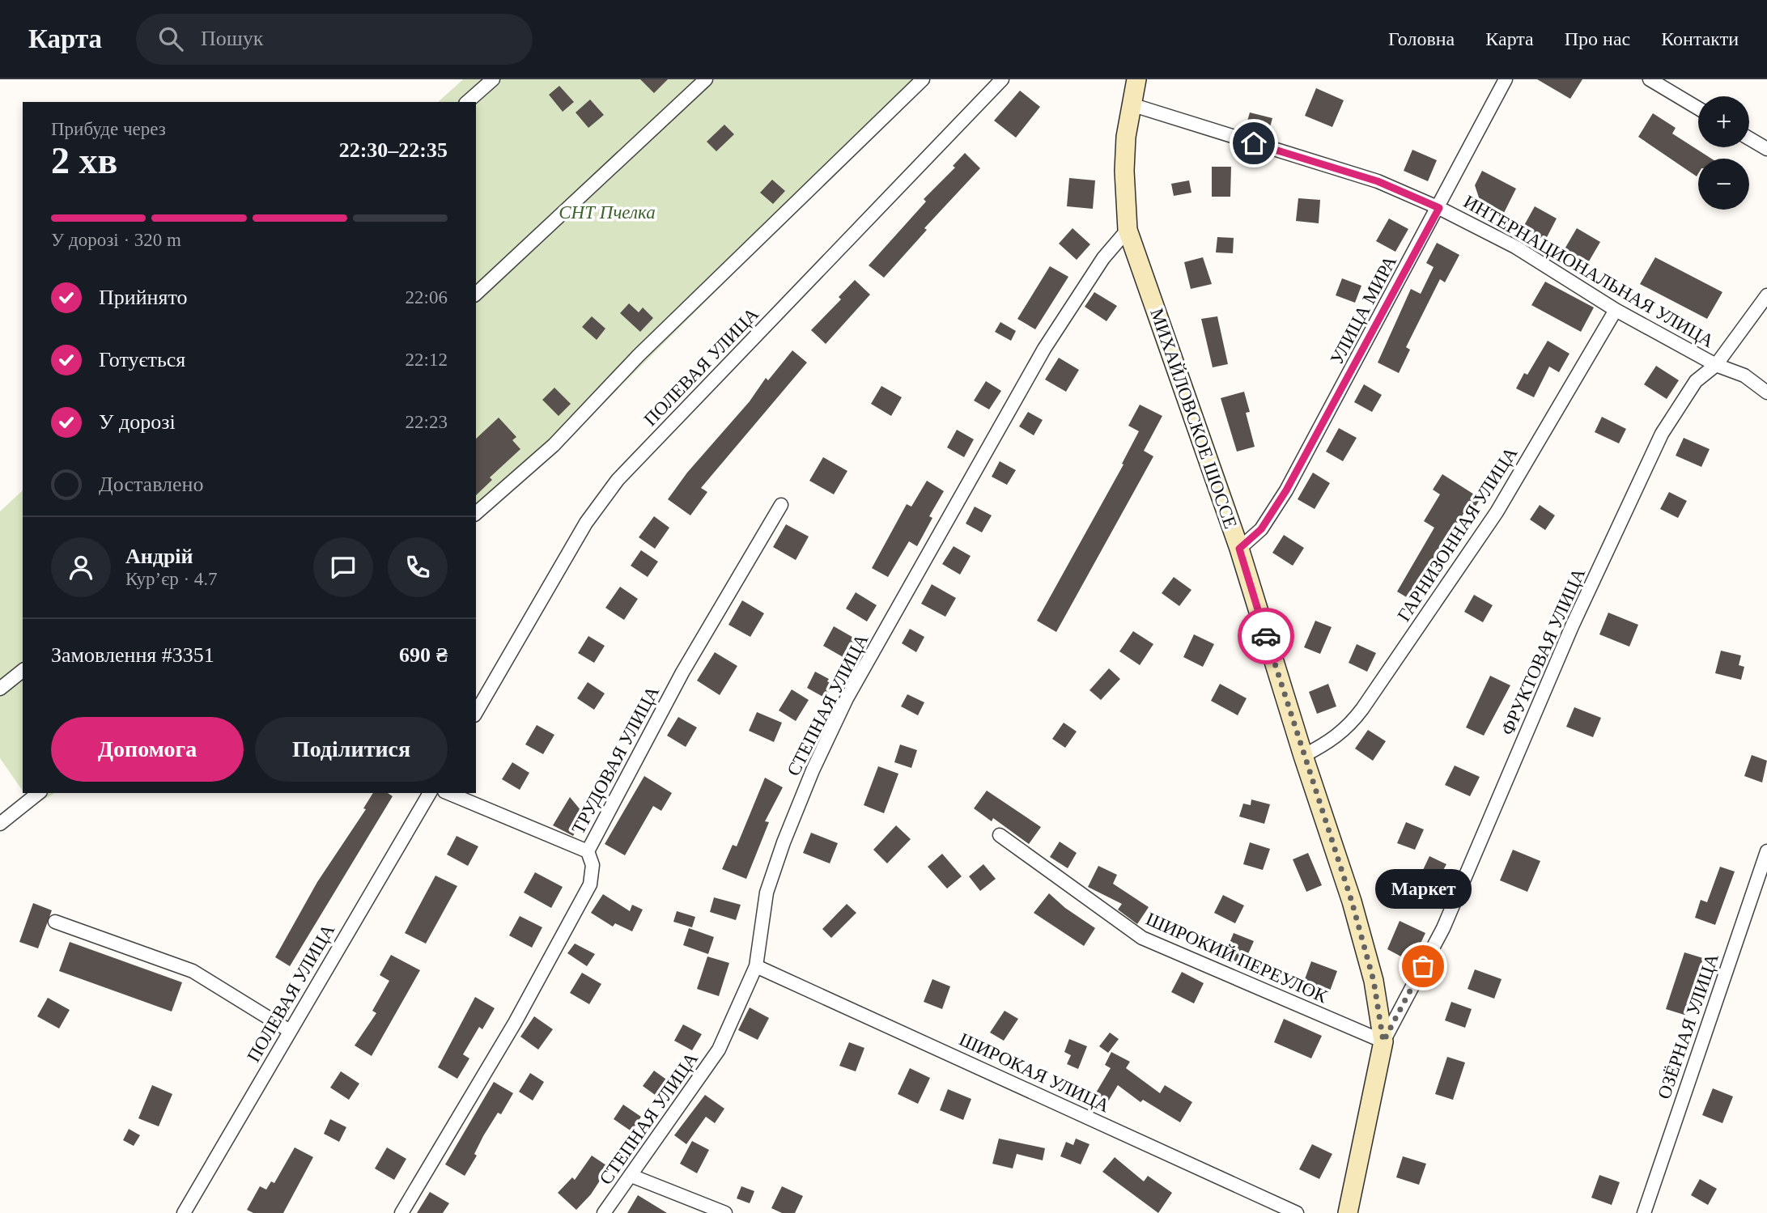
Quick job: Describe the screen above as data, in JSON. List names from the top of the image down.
{
  "streets": {
    "main road": ["МИХАЙЛОВСКОЕ ШОССЕ"],
    "street": [
      "ИНТЕРНАЦИОНАЛЬНАЯ УЛИЦА",
      "УЛИЦА МИРА",
      "ПОЛЕВАЯ УЛИЦА",
      "ГАРНИЗОННАЯ УЛИЦА",
      "ФРУКТОВАЯ УЛИЦА",
      "СТЕПНАЯ УЛИЦА",
      "ТРУДОВАЯ УЛИЦА",
      "ШИРОКИЙ ПЕРЕУЛОК",
      "ОЗЁРНАЯ УЛИЦА",
      "ШИРОКАЯ УЛИЦА"
    ]
  },
  "crossings": [
    ["ИНТЕРНАЦИОНАЛЬНАЯ УЛИЦА", "УЛИЦА МИРА"],
    ["ИНТЕРНАЦИОНАЛЬНАЯ УЛИЦА", "МИХАЙЛОВСКОЕ ШОССЕ"],
    ["ИНТЕРНАЦИОНАЛЬНАЯ УЛИЦА", "ГАРНИЗОННАЯ УЛИЦА"],
    ["ИНТЕРНАЦИОНАЛЬНАЯ УЛИЦА", "ФРУКТОВАЯ УЛИЦА"],
    ["УЛИЦА МИРА", "МИХАЙЛОВСКОЕ ШОССЕ"],
    ["МИХАЙЛОВСКОЕ ШОССЕ", "ГАРНИЗОННАЯ УЛИЦА"],
    ["МИХАЙЛОВСКОЕ ШОССЕ", "ФРУКТОВАЯ УЛИЦА"],
    ["МИХАЙЛОВСКОЕ ШОССЕ", "СТЕПНАЯ УЛИЦА"],
    ["МИХАЙЛОВСКОЕ ШОССЕ", "ШИРОКИЙ ПЕРЕУЛОК"],
    ["ФРУКТОВАЯ УЛИЦА", "ШИРОКИЙ ПЕРЕУЛОК"],
    ["СТЕПНАЯ УЛИЦА", "ШИРОКАЯ УЛИЦА"]
  ],
  "parks": ["СНТ Пчелка"],
  "places": ["Маркет"],
  "page": {
    "header": "Карта",
    "search": "Пошук",
    "nav": [
      "Головна",
      "Карта",
      "Про нас",
      "Контакти"
    ],
    "map_buttons": ["+", "−"],
    "heading": ["2 хв", "Прибуде через", "22:30–22:35"],
    "panel": [
      "Андрій",
      "Кур’єр · 4.7",
      "Замовлення #3351",
      "690 ₴"
    ],
    "bar": "У дорозі · 320 m",
    "list": [
      ["Прийнято", "22:06"],
      ["Готується", "22:12"],
      ["У дорозі", "22:23"],
      "Доставлено"
    ],
    "buttons": ["Допомога", "Поділитися"],
    "bubble": "Маркет"
  }
}
